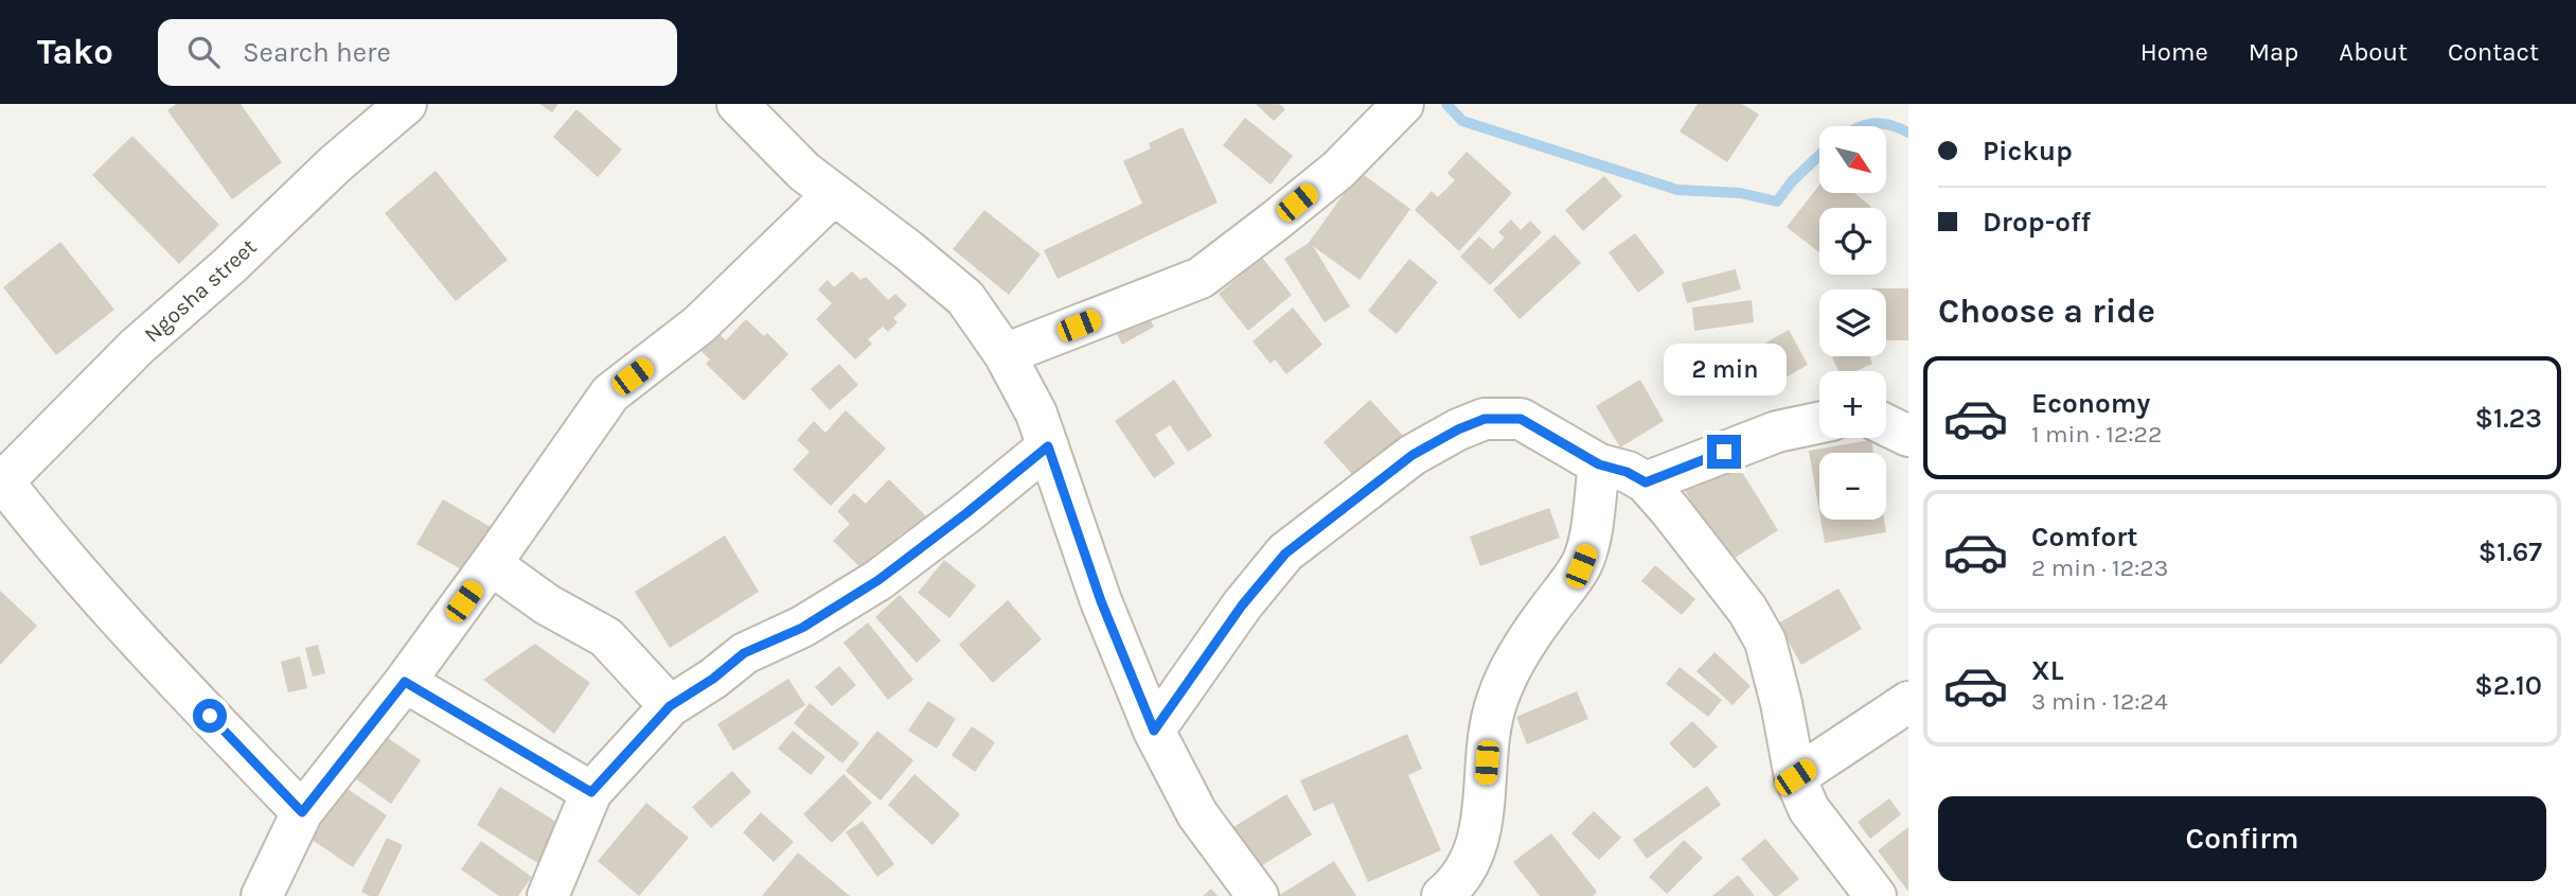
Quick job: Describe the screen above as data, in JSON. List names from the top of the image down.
{
  "streets": {
    "street": ["Ngosha street"]
  },
  "north": "bottom right",
  "page": {
    "header": "Tako",
    "search": "Search here",
    "nav": [
      "Home",
      "Map",
      "About",
      "Contact"
    ],
    "banner": ["Pickup", "Drop-off"],
    "map_buttons": ["+", "−"],
    "heading": "Choose a ride",
    "bubble": "2 min",
    "list": [
      {
        "name": "Economy",
        "note": "1 min · 12:22",
        "value": "$1.23"
      },
      {
        "name": "Comfort",
        "note": "2 min · 12:23",
        "value": "$1.67"
      },
      {
        "name": "XL",
        "note": "3 min · 12:24",
        "value": "$2.10"
      }
    ],
    "buttons": "Confirm"
  }
}
